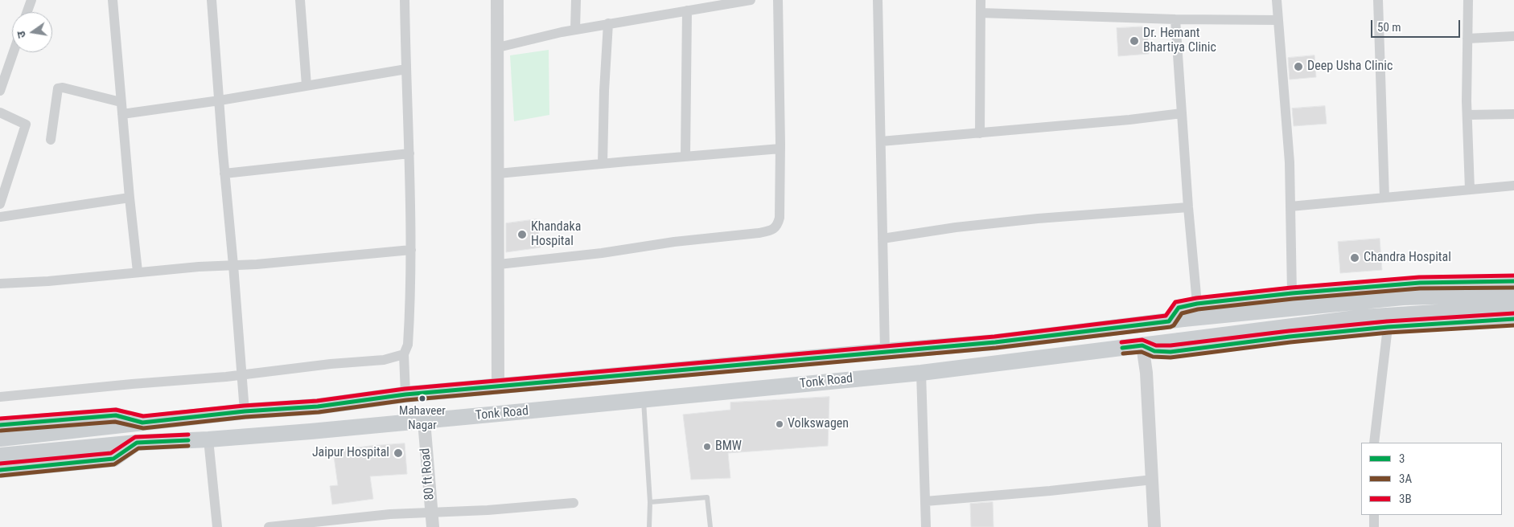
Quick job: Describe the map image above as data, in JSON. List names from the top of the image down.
{
  "streets": {
    "main road": ["Tonk Road"],
    "street": ["80 ft Road"]
  },
  "crossings": [
    ["Tonk Road", "80 ft Road"]
  ],
  "places": [
    "Dr. Hemant Bhartiya Clinic",
    "Deep Usha Clinic",
    "Khandaka Hospital",
    "Chandra Hospital",
    "Mahaveer Nagar",
    "Volkswagen",
    "BMW",
    "Jaipur Hospital"
  ],
  "lines": ["transit line 3B", "transit line 3", "transit line 3A"],
  "legend": ["3", "3A", "3B"],
  "scale_bar": "50 m",
  "north": "left"
}
